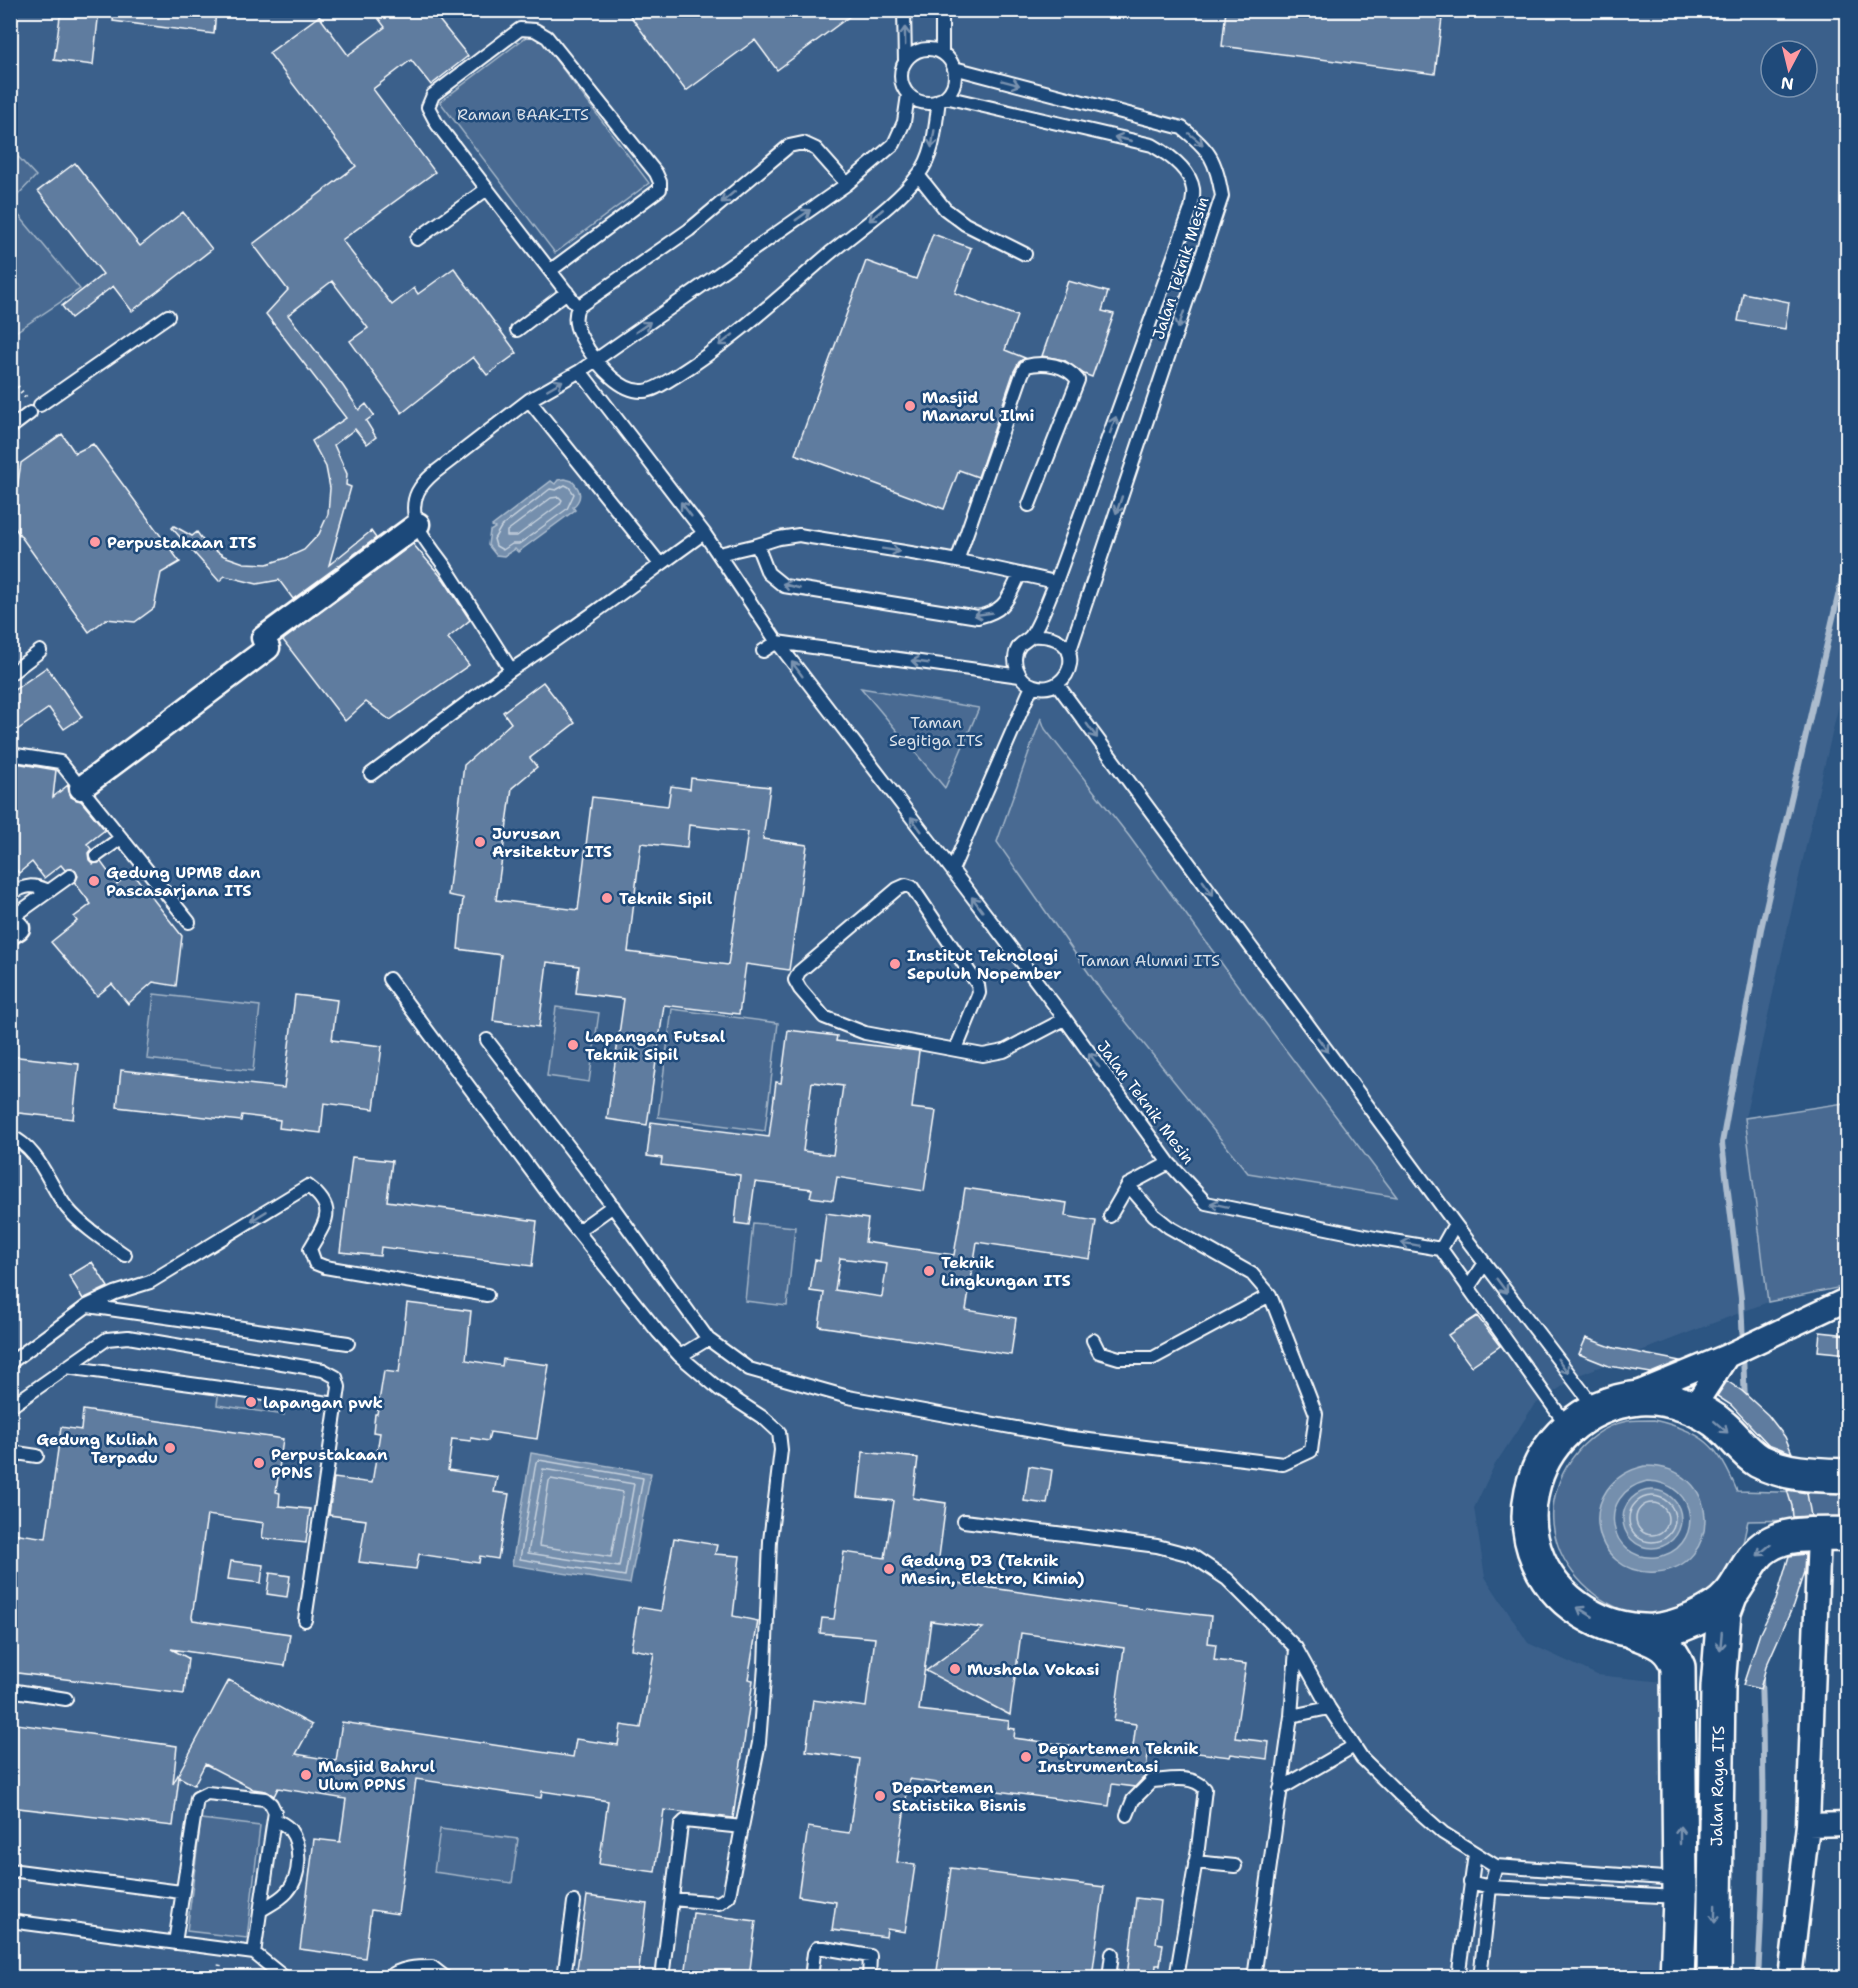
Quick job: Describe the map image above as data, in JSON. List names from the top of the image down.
{
  "streets": {
    "main road": ["Jalan Raya ITS"],
    "lane": ["Jalan Teknik Mesin"]
  },
  "one_way": ["Jalan Raya ITS"],
  "parks": ["Raman BAAK-ITS", "Taman Segitiga ITS", "Taman Alumni ITS"],
  "places": [
    "Masjid Manarul Ilmi",
    "Perpustakaan ITS",
    "Jurusan Arsitektur ITS",
    "Gedung UPMB dan Pascasarjana ITS",
    "Teknik Sipil",
    "Institut Teknologi Sepuluh Nopember",
    "Lapangan Futsal Teknik Sipil",
    "Teknik Lingkungan ITS",
    "lapangan pwk",
    "Gedung Kuliah Terpadu",
    "Perpustakaan PPNS",
    "Gedung D3 (Teknik Mesin, Elektro, Kimia)",
    "Mushola Vokasi",
    "Departemen Teknik Instrumentasi",
    "Masjid Bahrul Ulum PPNS",
    "Departemen Statistika Bisnis"
  ],
  "north": "bottom"
}
